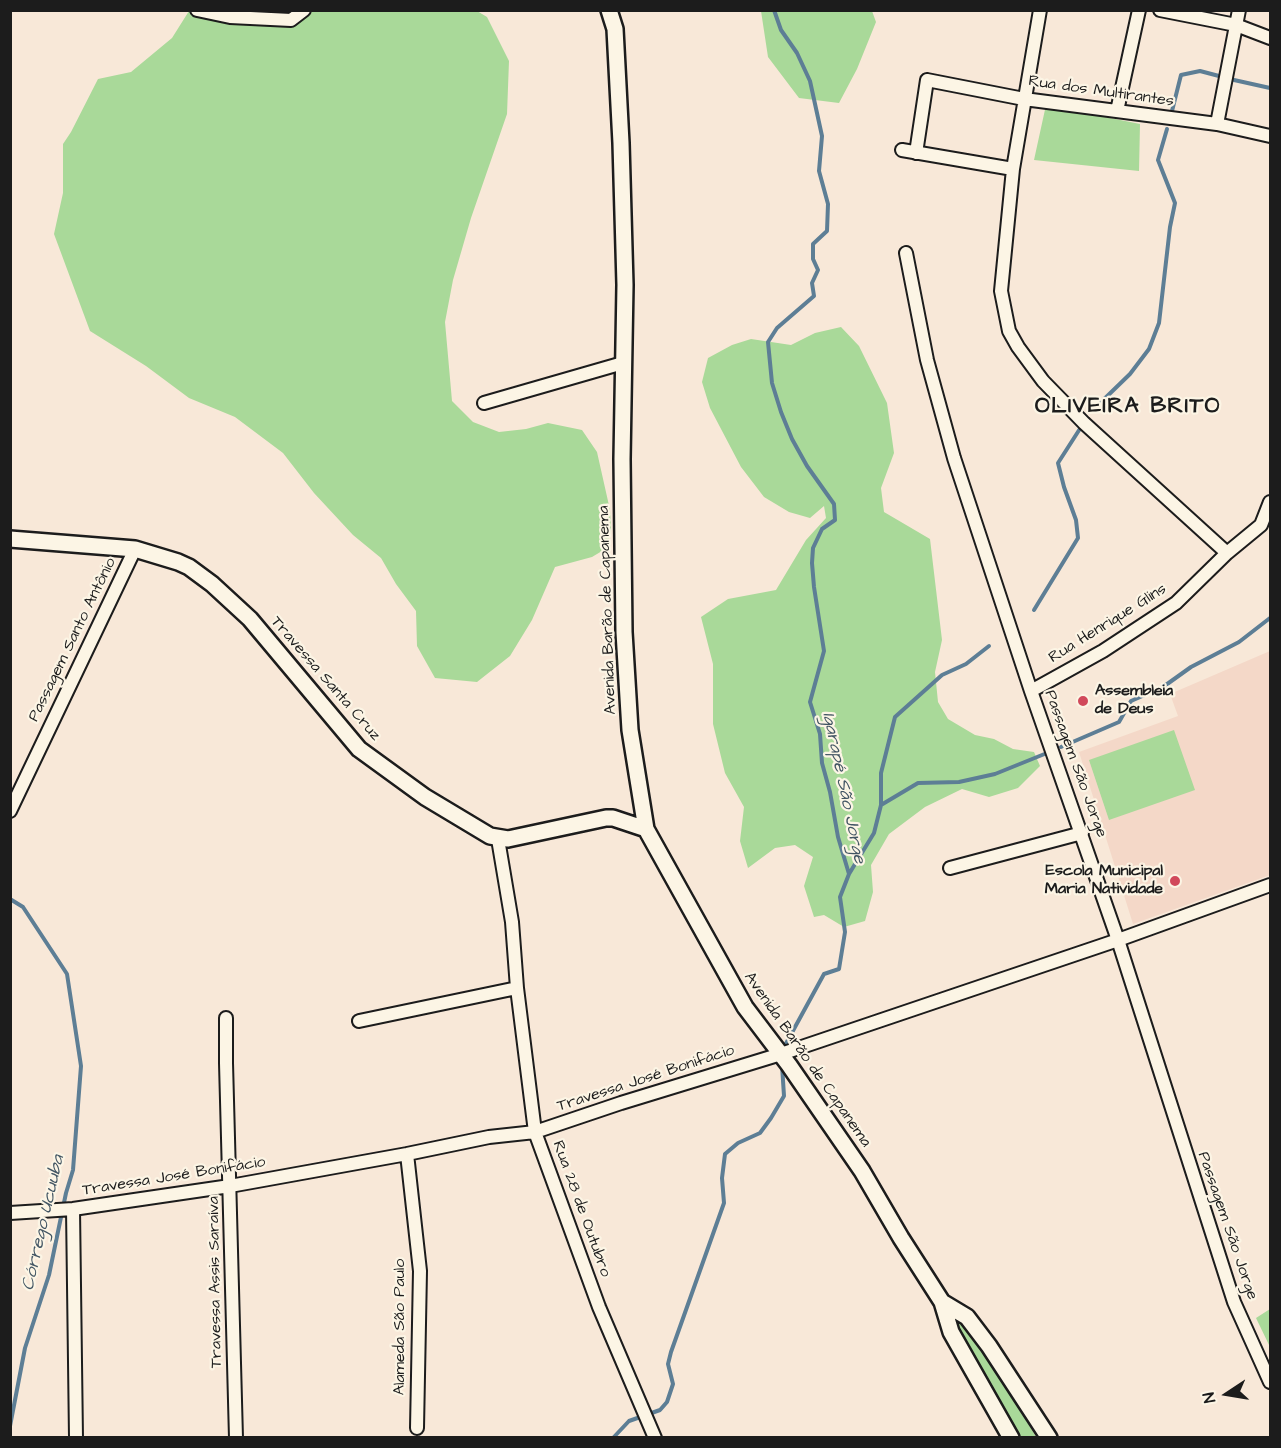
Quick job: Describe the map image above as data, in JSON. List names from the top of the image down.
{
  "streets": {
    "street": [
      "Rua dos Multirantes",
      "Avenida Barão de Capanema",
      "Rua Henrique Glins",
      "Passagem Santo Antônio",
      "Travessa Santa Cruz",
      "Passagem São Jorge",
      "Travessa José Bonifácio",
      "Rua 28 de Outubro",
      "Travessa Assis Saraíva",
      "Alameda São Paulo"
    ]
  },
  "crossings": [
    ["Avenida Barão de Capanema", "Travessa José Bonifácio"],
    ["Rua Henrique Glins", "Passagem São Jorge"],
    ["Passagem Santo Antônio", "Travessa Santa Cruz"],
    ["Travessa Santa Cruz", "Rua 28 de Outubro"],
    ["Passagem São Jorge", "Travessa José Bonifácio"],
    ["Travessa José Bonifácio", "Rua 28 de Outubro"],
    ["Travessa José Bonifácio", "Travessa Assis Saraíva"],
    ["Travessa José Bonifácio", "Alameda São Paulo"]
  ],
  "districts": ["OLIVEIRA BRITO"],
  "water": ["Igarapé São Jorge", "Córrego Ucuuba"],
  "places": ["Assembleia de Deus", "Escola Municipal Maria Natividade"],
  "north": "left"
}
